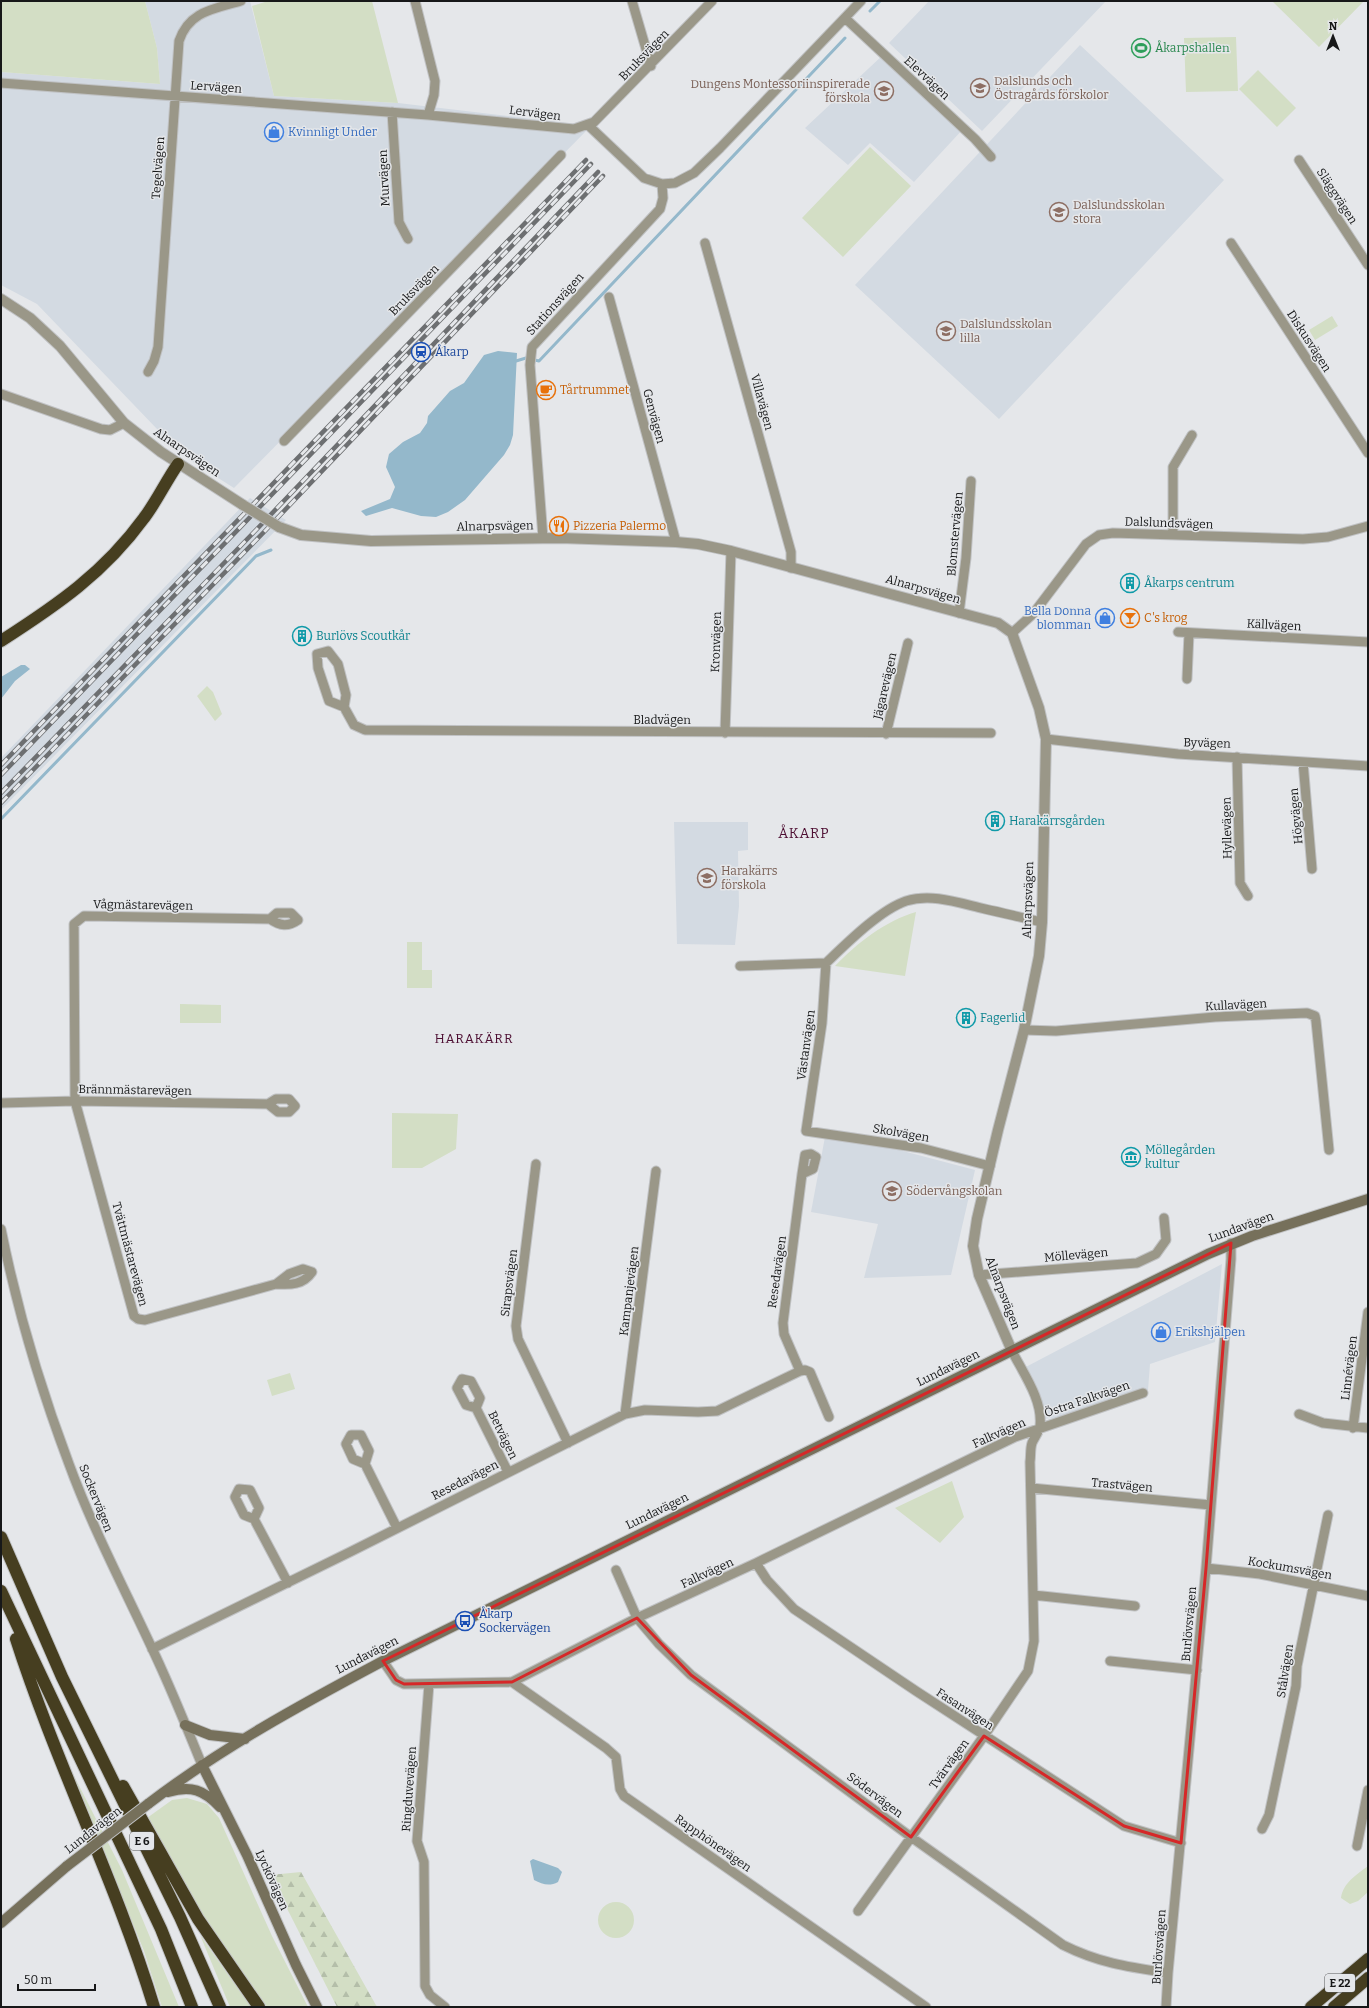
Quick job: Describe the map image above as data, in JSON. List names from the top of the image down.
{
  "streets": {
    "highway": ["E 6", "E 22"],
    "main road": ["Lundavägen", "Lyckövägen"],
    "street": [
      "Bruksvägen",
      "Elevvägen",
      "Lervägen",
      "Tegelvägen",
      "Murvägen",
      "Släggvägen",
      "Stationsvägen",
      "Diskusvägen",
      "Villavägen",
      "Genvägen",
      "Alnarpsvägen",
      "Dalslundsvägen",
      "Blomstervägen",
      "Källvägen",
      "Kronvägen",
      "Jägarevägen",
      "Bladvägen",
      "Byvägen",
      "Högvägen",
      "Hyllevägen",
      "Vågmästarevägen",
      "Kullavägen",
      "Västanvägen",
      "Brännmästarevägen",
      "Skolvägen",
      "Tvättmästarevägen",
      "Möllevägen",
      "Resedavägen",
      "Sirapsvägen",
      "Kampanjevägen",
      "Linnévägen",
      "Östra Falkvägen",
      "Falkvägen",
      "Betvägen",
      "Trastvägen",
      "Sockervägen",
      "Kockumsvägen",
      "Burlövsvägen",
      "Stålvägen",
      "Fasanvägen",
      "Tvärvägen",
      "Ringduvevägen",
      "Södervägen",
      "Rapphönevägen"
    ]
  },
  "crossings": [
    ["Bruksvägen", "Lervägen"],
    ["Lervägen", "Tegelvägen"],
    ["Lervägen", "Murvägen"],
    ["Stationsvägen", "Alnarpsvägen"],
    ["Villavägen", "Alnarpsvägen"],
    ["Genvägen", "Alnarpsvägen"],
    ["Alnarpsvägen", "Dalslundsvägen"],
    ["Alnarpsvägen", "Blomstervägen"],
    ["Alnarpsvägen", "Kronvägen"],
    ["Alnarpsvägen", "Byvägen"],
    ["Alnarpsvägen", "Kullavägen"],
    ["Alnarpsvägen", "Skolvägen"],
    ["Alnarpsvägen", "Lundavägen"],
    ["Alnarpsvägen", "Möllevägen"],
    ["Alnarpsvägen", "Tvärvägen"],
    ["Kronvägen", "Bladvägen"],
    ["Jägarevägen", "Bladvägen"],
    ["Byvägen", "Högvägen"],
    ["Byvägen", "Hyllevägen"],
    ["Vågmästarevägen", "Brännmästarevägen"],
    ["Vågmästarevägen", "Tvättmästarevägen"],
    ["Västanvägen", "Skolvägen"],
    ["Brännmästarevägen", "Tvättmästarevägen"],
    ["Lundavägen", "Falkvägen"],
    ["Lundavägen", "Sockervägen"],
    ["Lundavägen", "Burlövsvägen"],
    ["Lundavägen", "Tvärvägen"],
    ["Lundavägen", "Lyckövägen"],
    ["Resedavägen", "Sirapsvägen"],
    ["Resedavägen", "Kampanjevägen"],
    ["Resedavägen", "Betvägen"],
    ["Resedavägen", "Sockervägen"],
    ["Östra Falkvägen", "Falkvägen"],
    ["Östra Falkvägen", "Tvärvägen"],
    ["Falkvägen", "Fasanvägen"],
    ["Falkvägen", "Tvärvägen"],
    ["Falkvägen", "Ringduvevägen"],
    ["Falkvägen", "Södervägen"],
    ["Falkvägen", "Rapphönevägen"],
    ["Trastvägen", "Burlövsvägen"],
    ["Trastvägen", "Tvärvägen"],
    ["Sockervägen", "Lyckövägen"],
    ["Kockumsvägen", "Burlövsvägen"],
    ["Kockumsvägen", "Stålvägen"],
    ["Burlövsvägen", "Fasanvägen"],
    ["Burlövsvägen", "Södervägen"],
    ["Fasanvägen", "Tvärvägen"],
    ["Tvärvägen", "Södervägen"]
  ],
  "districts": ["ÅKARP", "HARAKÄRR"],
  "places": {
    "sports": ["Åkarpshallen"],
    "school or university": [
      "Dalslunds och Östragårds förskolor",
      "Dungens Montessoriinspirerade förskola",
      "Dalslundsskolan stora",
      "Dalslundsskolan lilla",
      "Harakärrs förskola",
      "Södervångskolan"
    ],
    "shop": ["Kvinnligt Under", "Bella Donna blomman", "Erikshjälpen"],
    "station": ["Åkarp"],
    "cafe": ["Tårtrummet"],
    "restaurant": ["Pizzeria Palermo"],
    "building": [
      "Åkarps centrum",
      "Burlövs Scoutkår",
      "Harakärrsgården",
      "Fagerlid"
    ],
    "bar": ["C's krog"],
    "museum": ["Möllegården kultur"],
    "bus stop": ["Åkarp Sockervägen"]
  },
  "scale_bar": "50 m",
  "north": "top"
}
